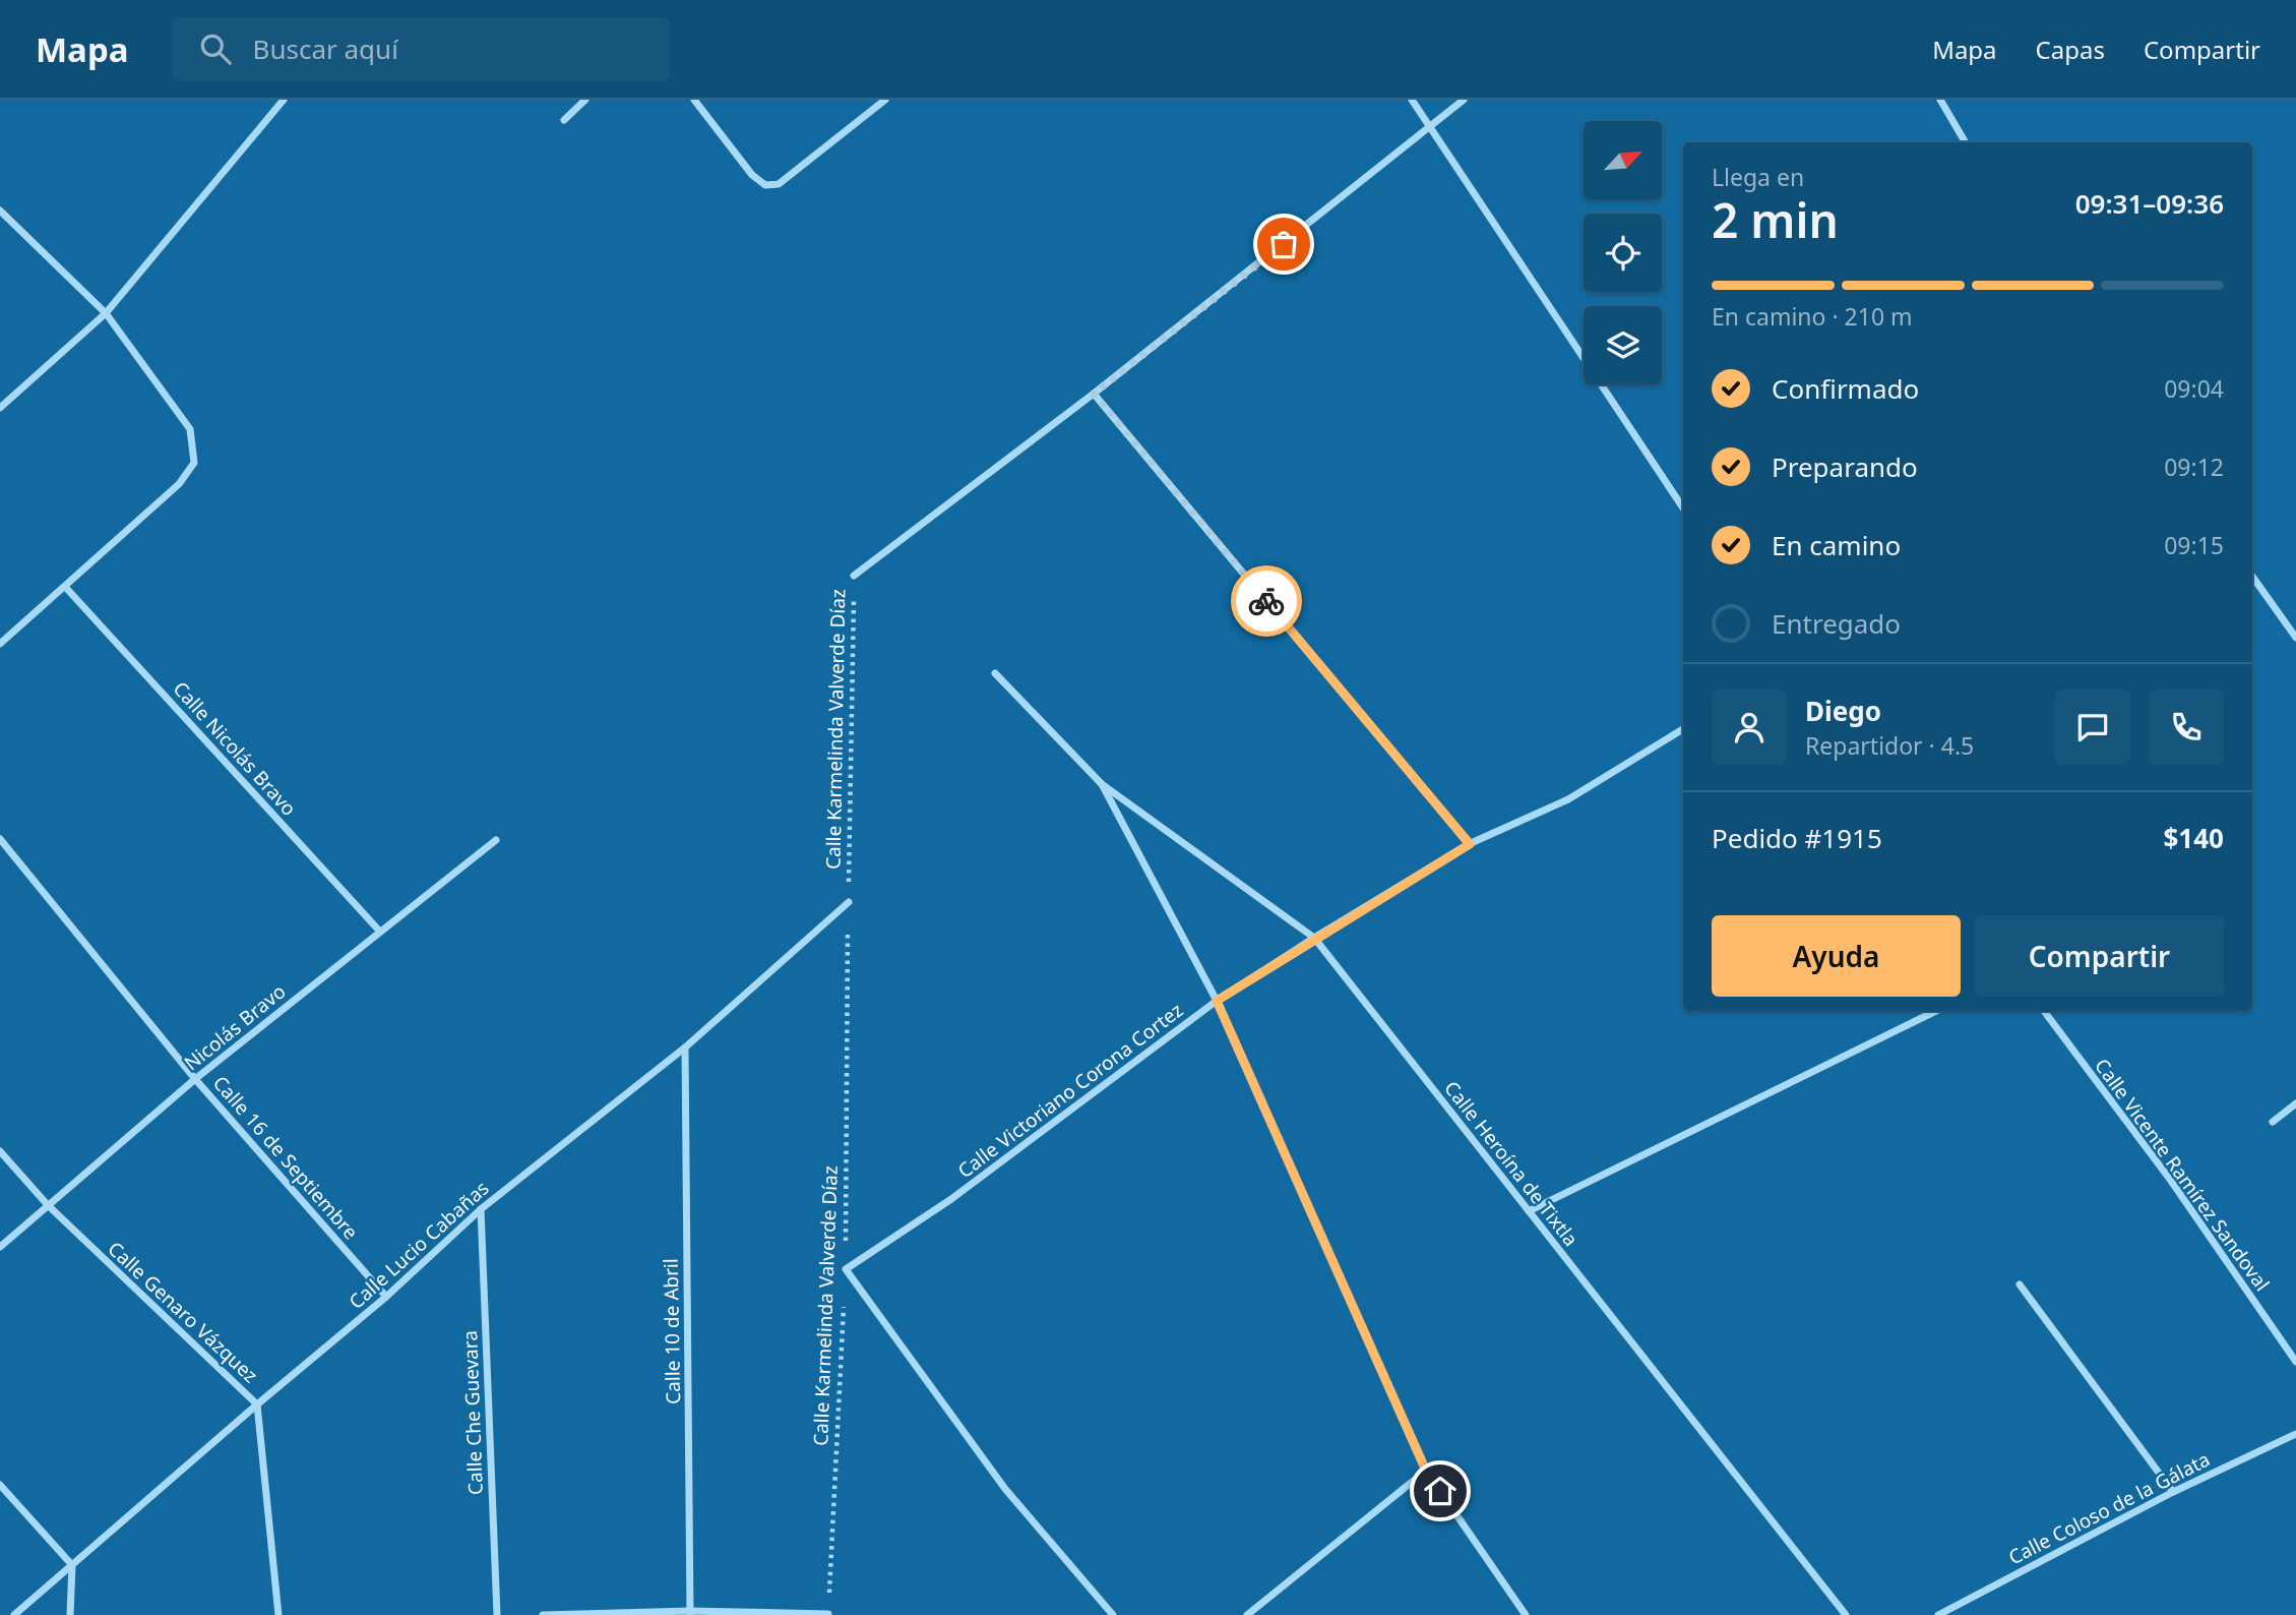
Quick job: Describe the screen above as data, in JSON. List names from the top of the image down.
{
  "streets": {
    "street": [
      "Calle Karmelinda Valverde Díaz",
      "Calle Nicolás Bravo",
      "Nicolás Bravo",
      "Calle Victoriano Corona Cortez",
      "Calle 16 de Septiembre",
      "Calle Heroína de Tixtla",
      "Calle Vicente Ramírez Sandoval",
      "Calle Lucio Cabañas",
      "Calle Genaro Vázquez",
      "Calle 10 de Abril",
      "Calle Che Guevara",
      "Calle Coloso de la Gálata"
    ]
  },
  "crossings": [
    ["Calle Karmelinda Valverde Díaz", "Calle Victoriano Corona Cortez"],
    ["Calle Karmelinda Valverde Díaz", "Calle Lucio Cabañas"],
    ["Calle Nicolás Bravo", "Nicolás Bravo"],
    ["Nicolás Bravo", "Calle 16 de Septiembre"],
    ["Nicolás Bravo", "Calle Genaro Vázquez"],
    ["Calle Victoriano Corona Cortez", "Calle Heroína de Tixtla"],
    ["Calle 16 de Septiembre", "Calle Lucio Cabañas"],
    ["Calle Lucio Cabañas", "Calle Genaro Vázquez"],
    ["Calle Lucio Cabañas", "Calle 10 de Abril"],
    ["Calle Lucio Cabañas", "Calle Che Guevara"]
  ],
  "north": "top right",
  "page": {
    "header": "Mapa",
    "search": "Buscar aquí",
    "nav": ["Mapa", "Capas", "Compartir"],
    "heading": ["2 min", "Llega en", "09:31–09:36"],
    "panel": [
      "Diego",
      "Repartidor · 4.5",
      "Pedido #1915",
      "$140"
    ],
    "bar": "En camino · 210 m",
    "list": [
      ["Confirmado", "09:04"],
      ["Preparando", "09:12"],
      ["En camino", "09:15"],
      "Entregado"
    ],
    "buttons": ["Ayuda", "Compartir"]
  }
}
